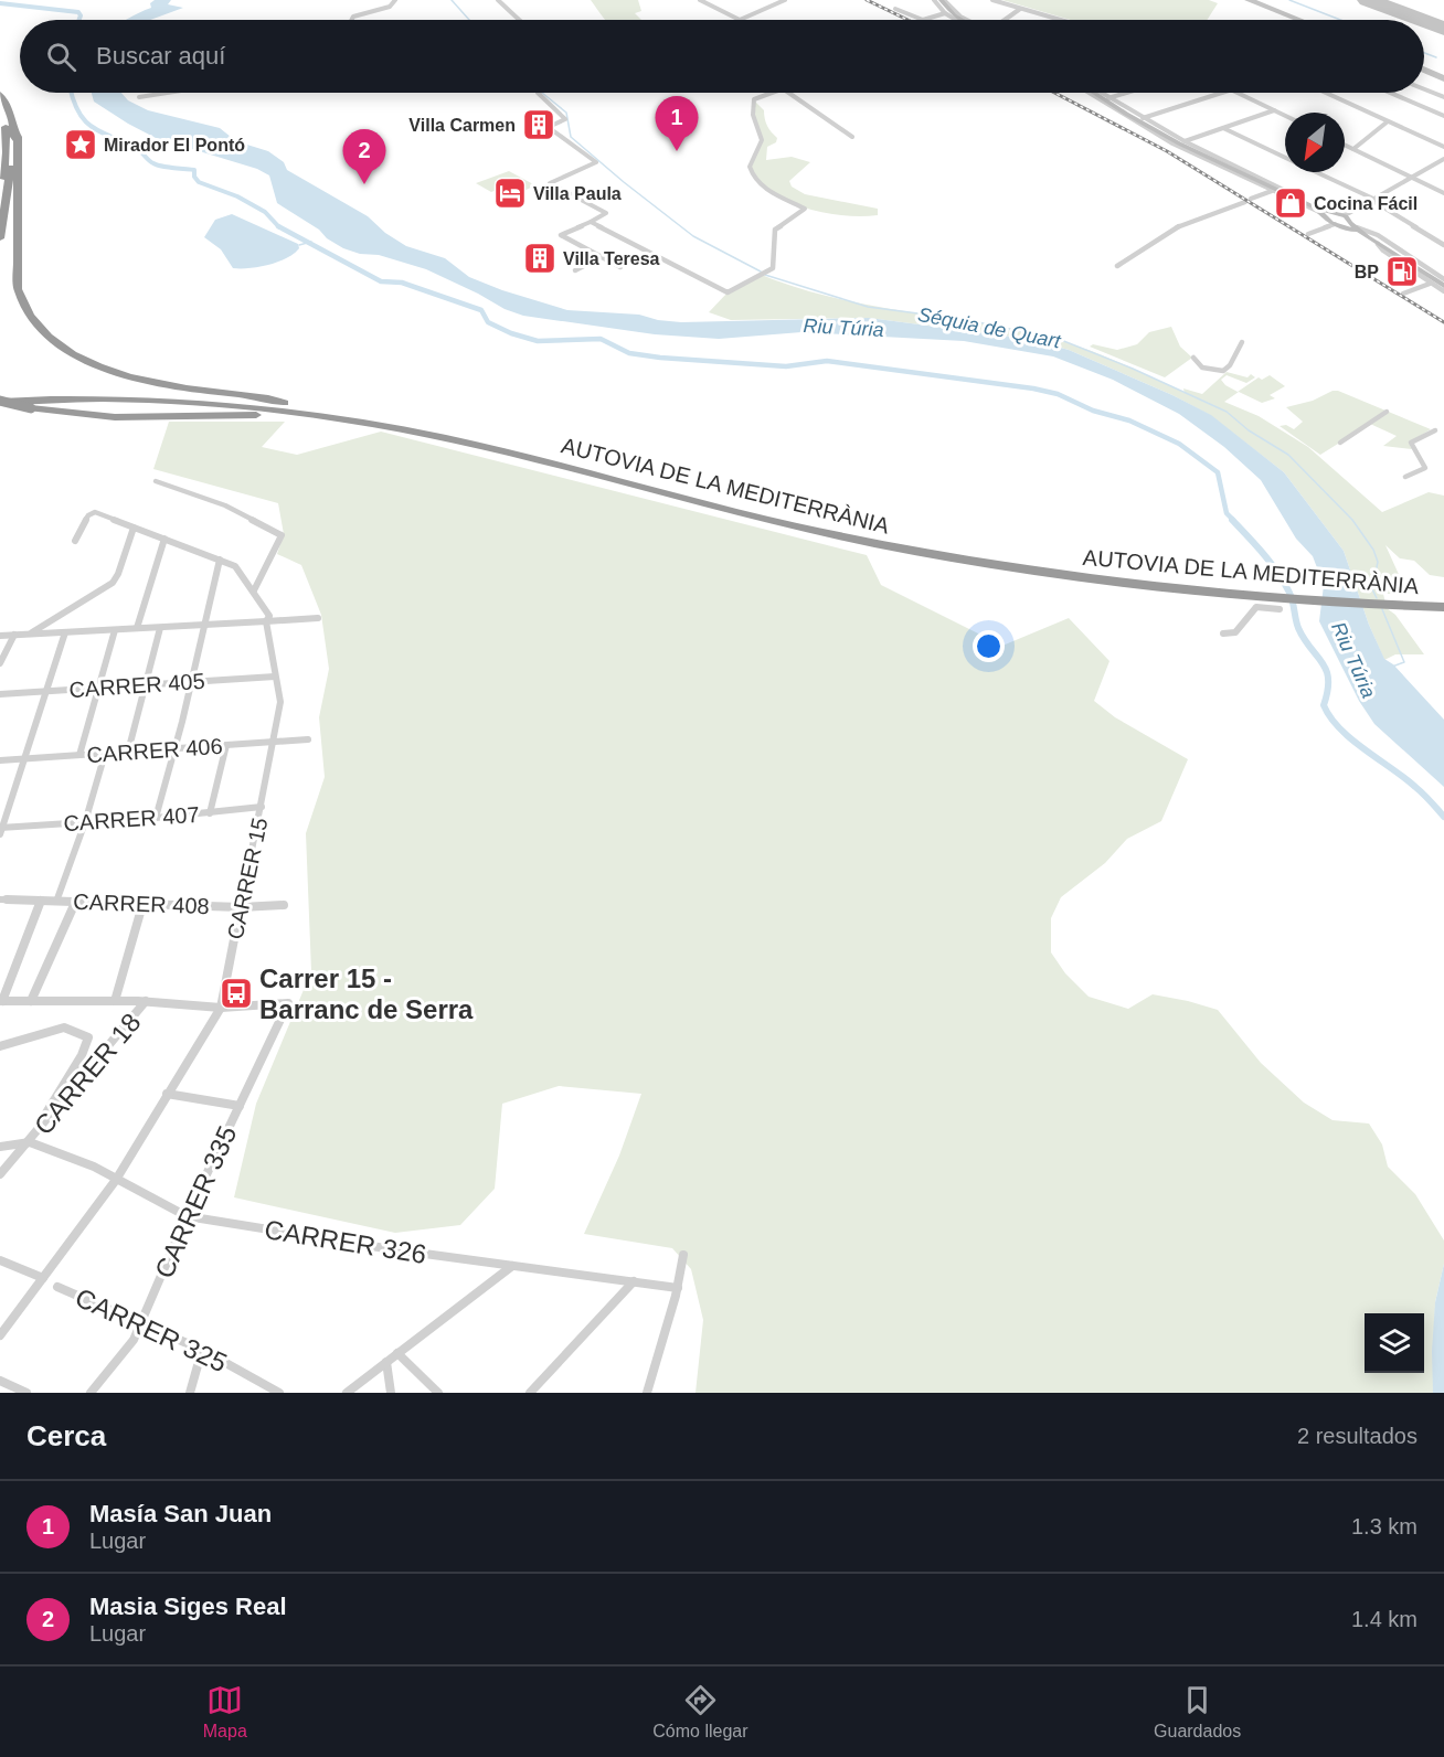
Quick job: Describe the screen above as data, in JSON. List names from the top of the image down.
{
  "streets": {
    "highway": ["AUTOVIA DE LA MEDITERRÀNIA"],
    "street": [
      "CARRER 405",
      "CARRER 406",
      "CARRER 407",
      "CARRER 15",
      "CARRER 408",
      "CARRER 18",
      "CARRER 335",
      "CARRER 326",
      "CARRER 325"
    ]
  },
  "crossings": [
    ["CARRER 405", "CARRER 15"],
    ["CARRER 406", "CARRER 15"],
    ["CARRER 407", "CARRER 15"],
    ["CARRER 15", "CARRER 408"],
    ["CARRER 15", "CARRER 335"],
    ["CARRER 15", "CARRER 326"],
    ["CARRER 18", "CARRER 326"],
    ["CARRER 335", "CARRER 326"],
    ["CARRER 335", "CARRER 325"]
  ],
  "water": ["Riu Túria", "Séquia de Quart"],
  "places": {
    "building": ["Villa Carmen", "Villa Teresa"],
    "place": ["Mirador El Pontó"],
    "hotel": ["Villa Paula"],
    "shop": ["Cocina Fácil"],
    "fuel station": ["BP"],
    "bus stop": ["Carrer 15 - Barranc de Serra"]
  },
  "north": "bottom left",
  "page": {
    "search": "Buscar aquí",
    "pins": ["1", "2"],
    "heading": ["Cerca", "2 resultados"],
    "list": [
      {
        "mark": "1",
        "name": "Masía San Juan",
        "note": "Lugar",
        "value": "1.3 km"
      },
      {
        "mark": "2",
        "name": "Masia Siges Real",
        "note": "Lugar",
        "value": "1.4 km"
      }
    ],
    "nav": ["Mapa", "Cómo llegar", "Guardados"]
  }
}
